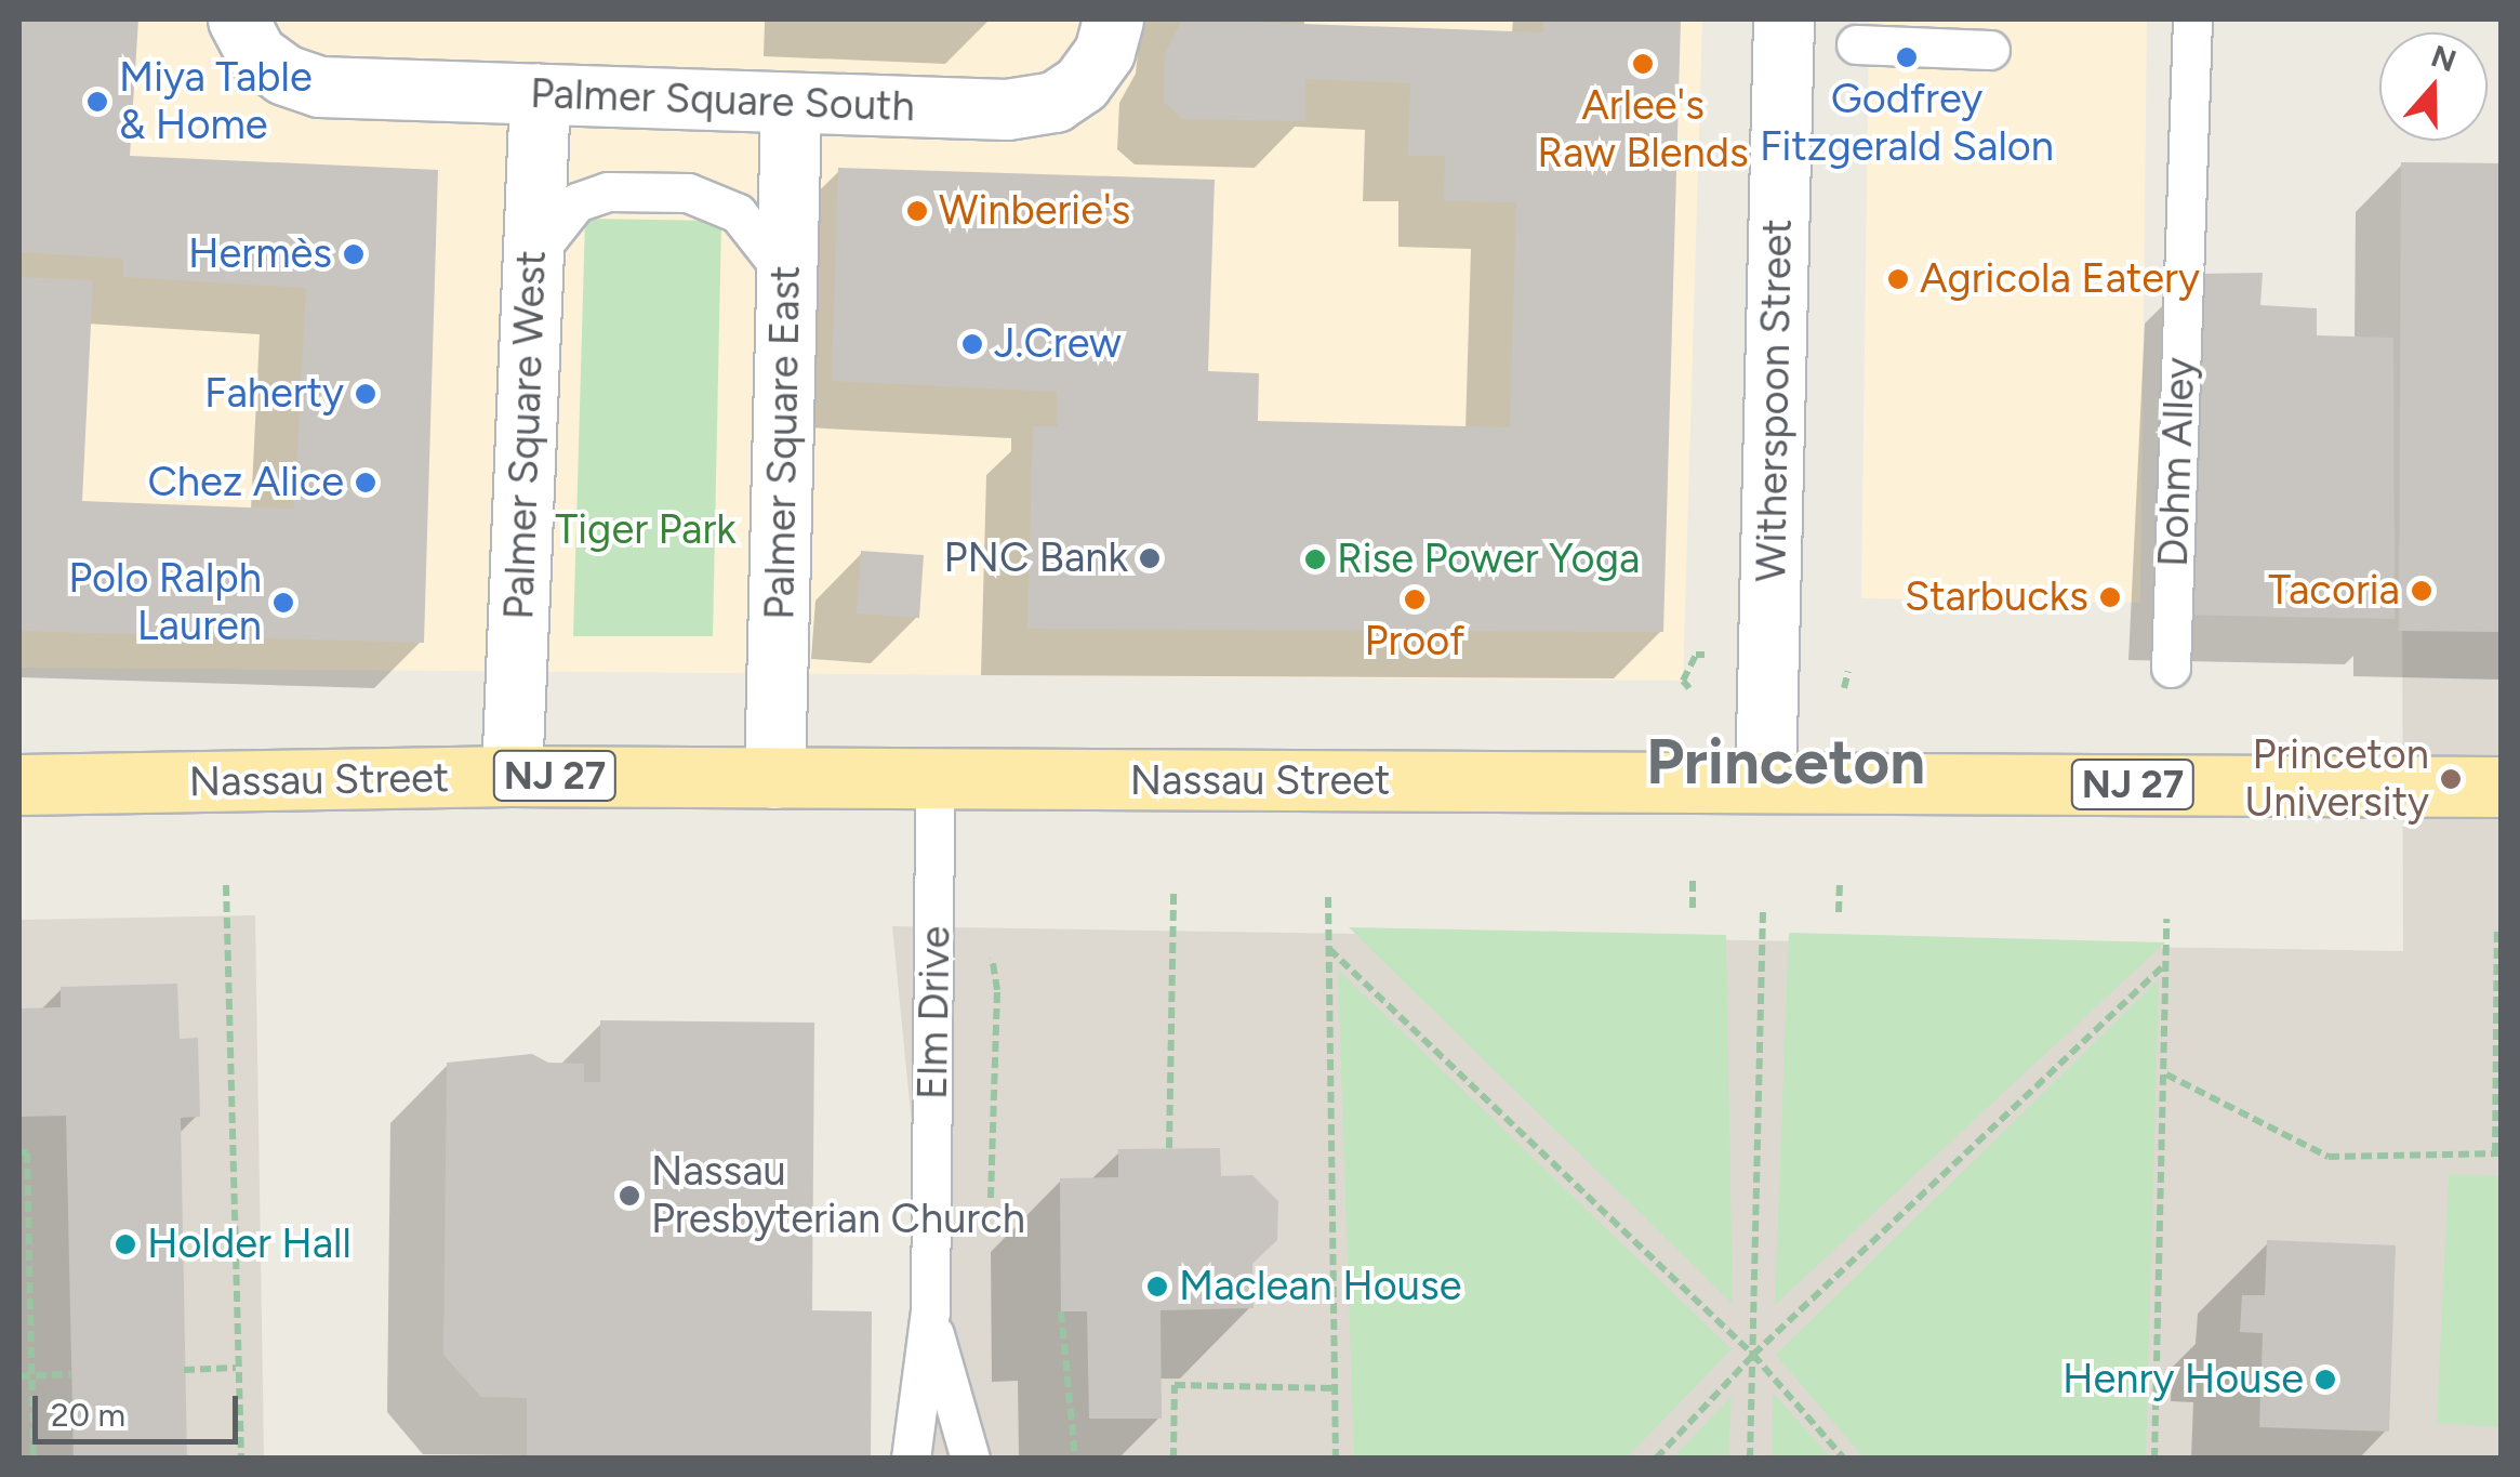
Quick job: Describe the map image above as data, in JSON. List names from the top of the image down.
{
  "streets": {
    "main road": ["NJ 27", "Nassau Street"],
    "street": [
      "Palmer Square South",
      "Witherspoon Street",
      "Palmer Square West",
      "Palmer Square East"
    ],
    "lane": ["Dohm Alley", "Elm Drive"]
  },
  "crossings": [
    ["Palmer Square South", "Palmer Square West"],
    ["Palmer Square South", "Palmer Square East"],
    ["Witherspoon Street", "Nassau Street"],
    ["Palmer Square West", "Nassau Street"],
    ["Palmer Square East", "Nassau Street"],
    ["Nassau Street", "Elm Drive"]
  ],
  "districts": ["Princeton"],
  "parks": ["Tiger Park"],
  "places": [
    "Godfrey Fitzgerald Salon",
    "Arlee's Raw Blends",
    "Miya Table & Home",
    "Winberie's",
    "Hermès",
    "Agricola Eatery",
    "J.Crew",
    "Faherty",
    "Chez Alice",
    "PNC Bank",
    "Rise Power Yoga",
    "Tacoria",
    "Starbucks",
    "Proof",
    "Polo Ralph Lauren",
    "Princeton University",
    "Nassau Presbyterian Church",
    "Holder Hall",
    "Maclean House",
    "Henry House"
  ],
  "scale_bar": "20 m",
  "north": "top"
}
